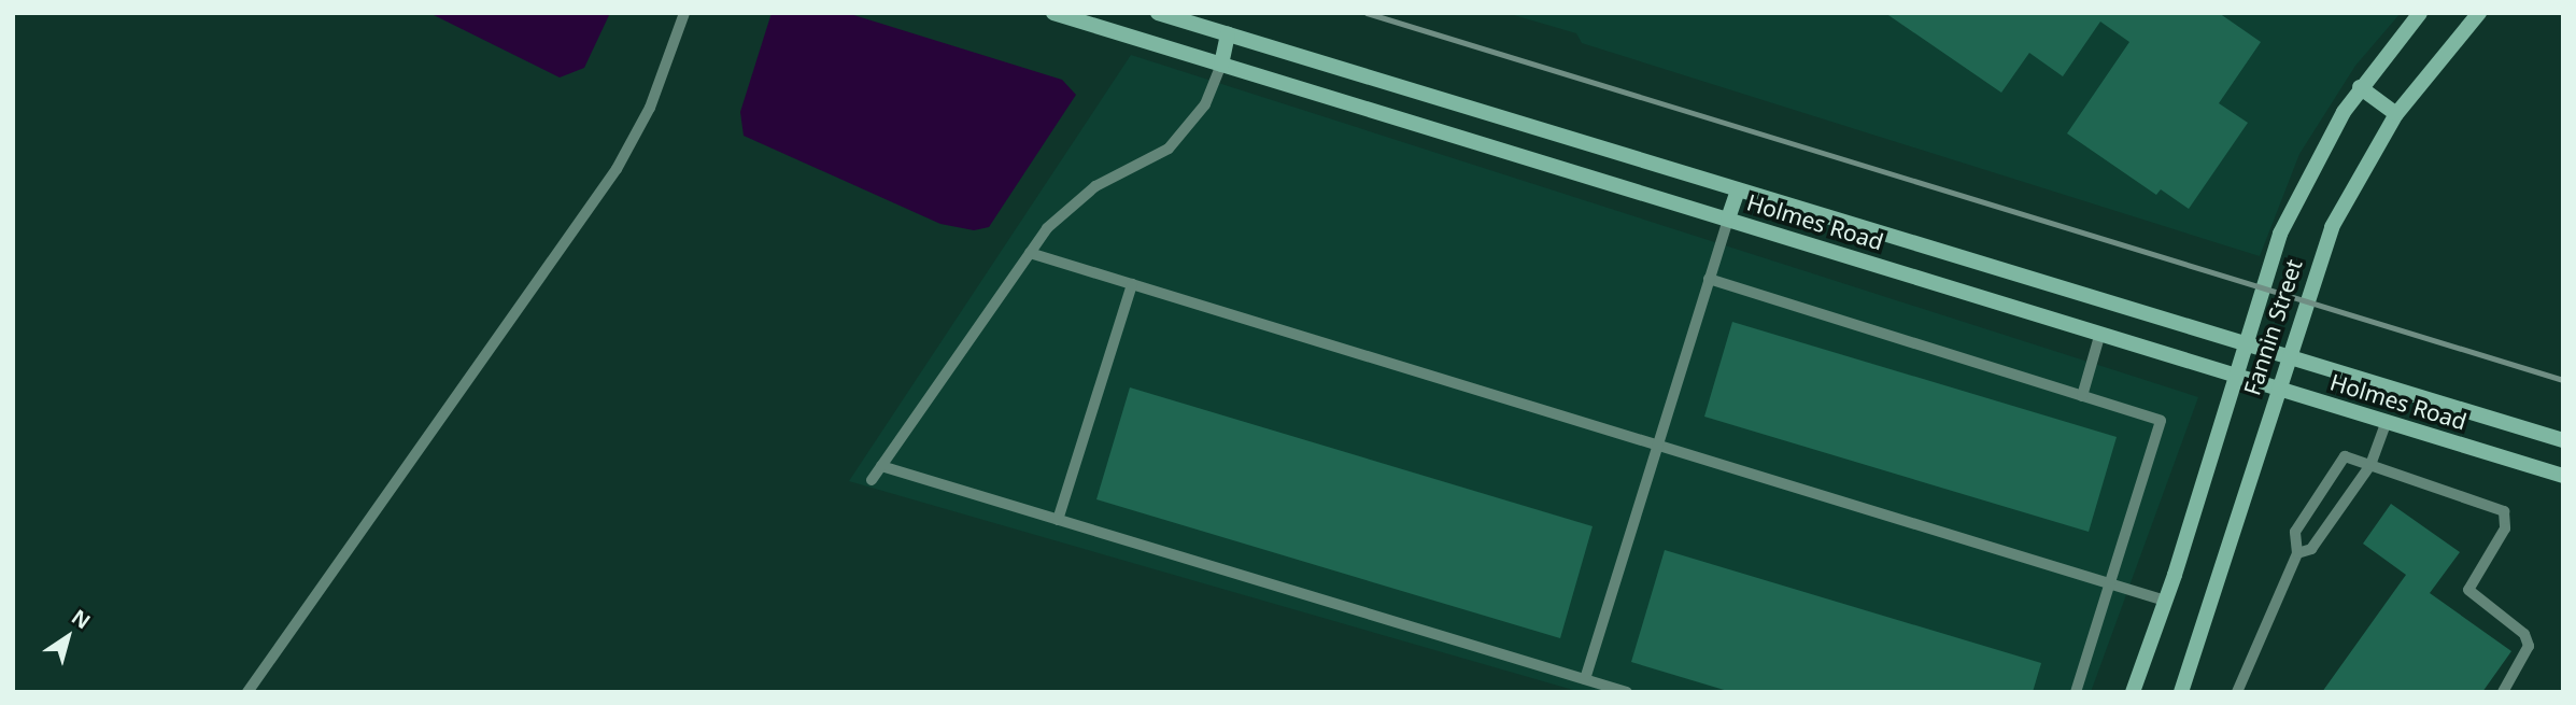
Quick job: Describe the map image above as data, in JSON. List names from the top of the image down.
{
  "streets": {
    "main road": ["Holmes Road", "Fannin Street"]
  },
  "crossings": [
    ["Holmes Road", "Fannin Street"]
  ],
  "north": "top right"
}
